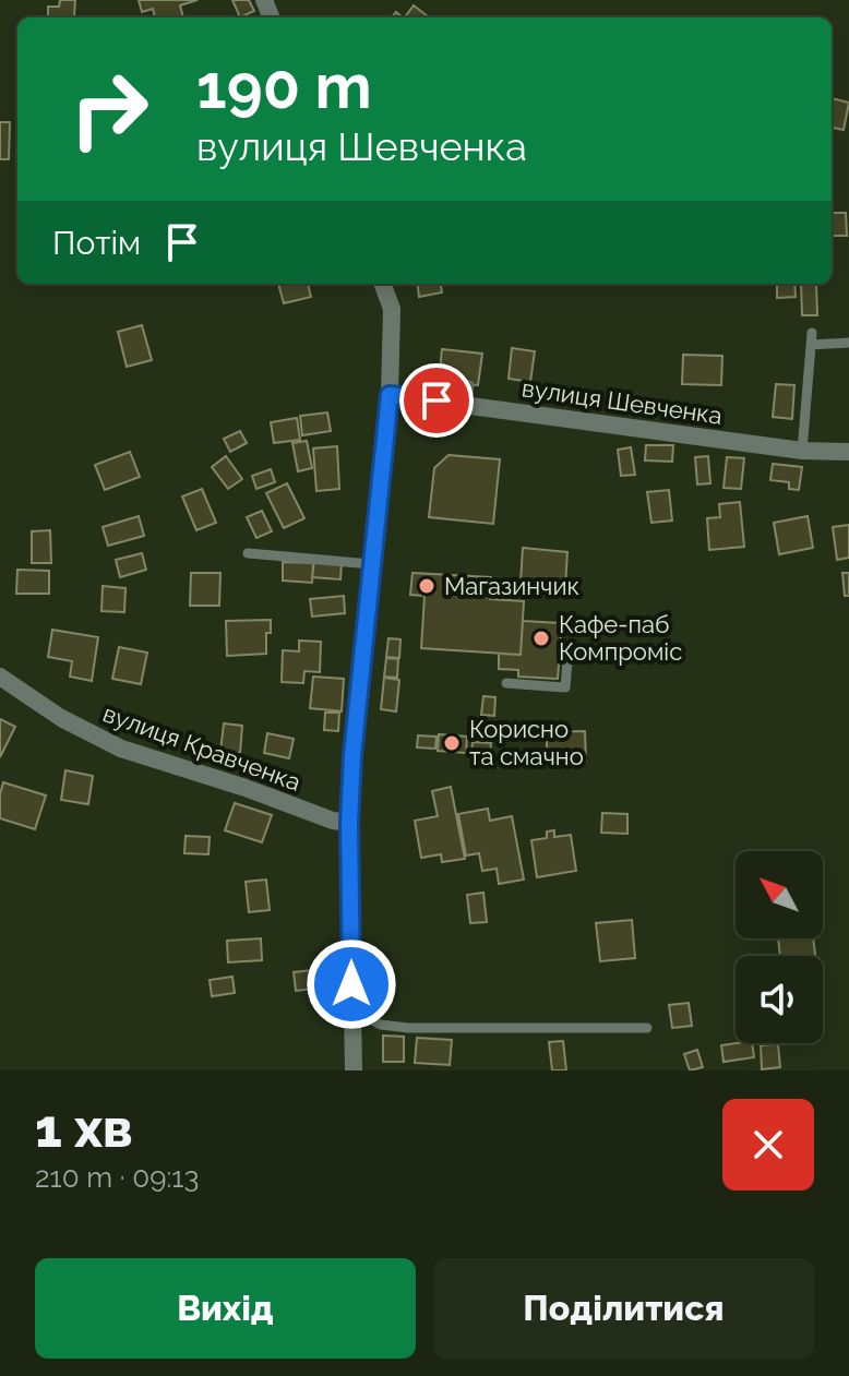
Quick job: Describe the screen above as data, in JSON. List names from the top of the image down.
{
  "streets": {
    "street": ["вулиця Шевченка", "вулиця Кравченка"]
  },
  "places": ["Магазинчик", "Кафе-паб Компроміс", "Корисно та смачно"],
  "north": "top left",
  "page": {
    "turn": ["190 m", "вулиця Шевченка"],
    "then": "Потім",
    "heading": ["1 хв", "210 m · 09:13"],
    "buttons": ["Вихід", "Поділитися"]
  }
}
